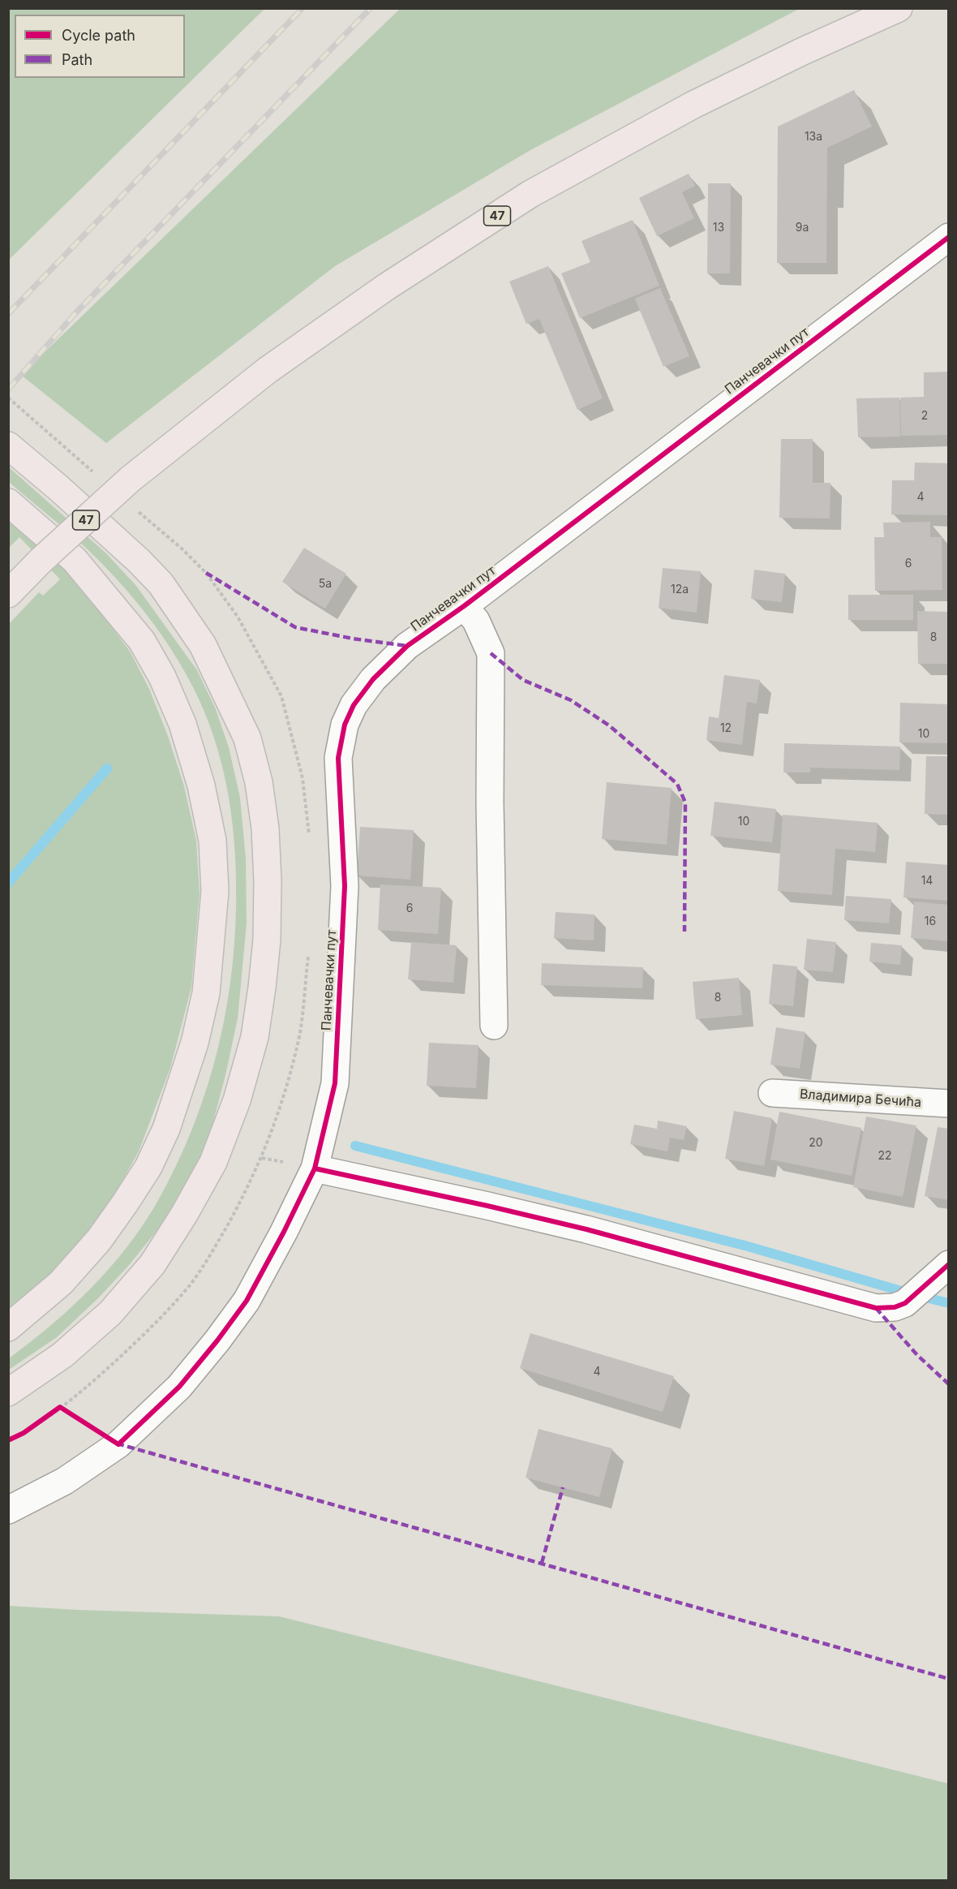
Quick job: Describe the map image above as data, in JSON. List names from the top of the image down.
{
  "streets": {
    "main road": ["47"],
    "street": ["Панчевачки пут", "Владимира Бечића"]
  },
  "house_numbers": [
    "13a",
    "13",
    "9a",
    "2",
    "4",
    "6",
    "5a",
    "12a",
    "8",
    "12",
    "10",
    "10",
    "14",
    "6",
    "16",
    "8",
    "20",
    "22",
    "4"
  ],
  "legend": ["Cycle path", "Path"]
}
